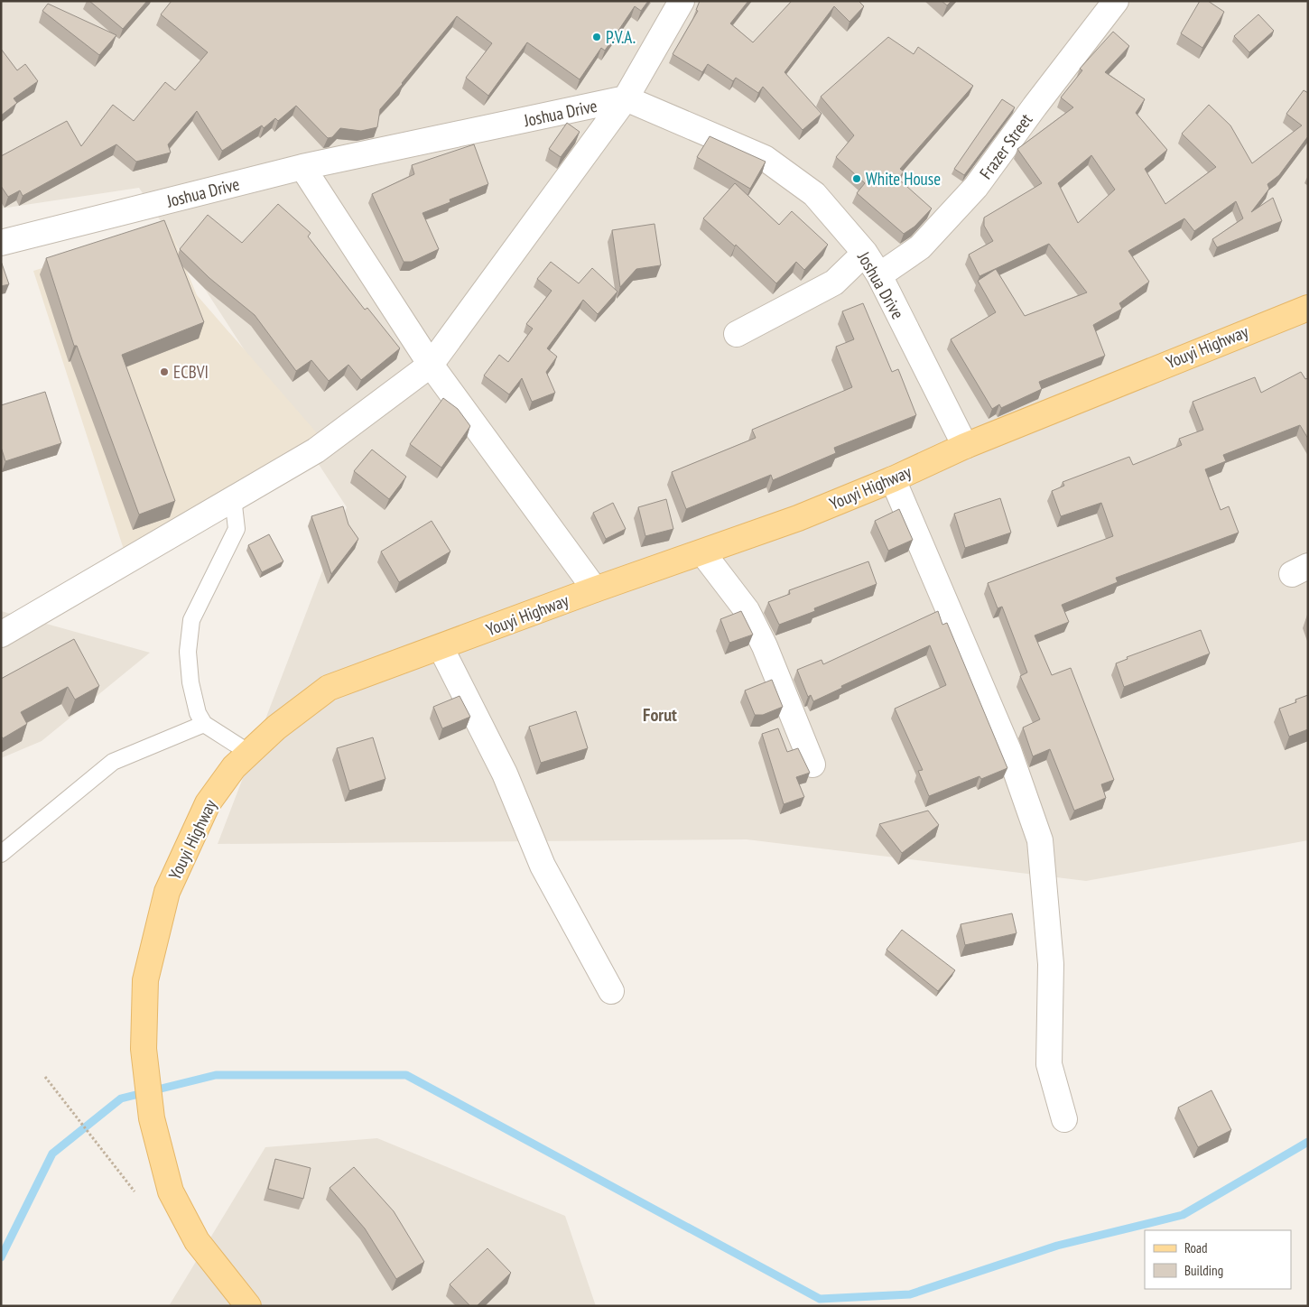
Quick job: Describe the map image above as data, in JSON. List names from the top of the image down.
{
  "streets": {
    "main road": ["Youyi Highway"],
    "street": ["Joshua Drive", "Frazer Street"]
  },
  "crossings": [
    ["Joshua Drive", "Frazer Street"],
    ["Joshua Drive", "Youyi Highway"]
  ],
  "districts": ["Forut"],
  "places": ["P.V.A.", "White House", "ECBVI"],
  "legend": ["Road", "Building"]
}
